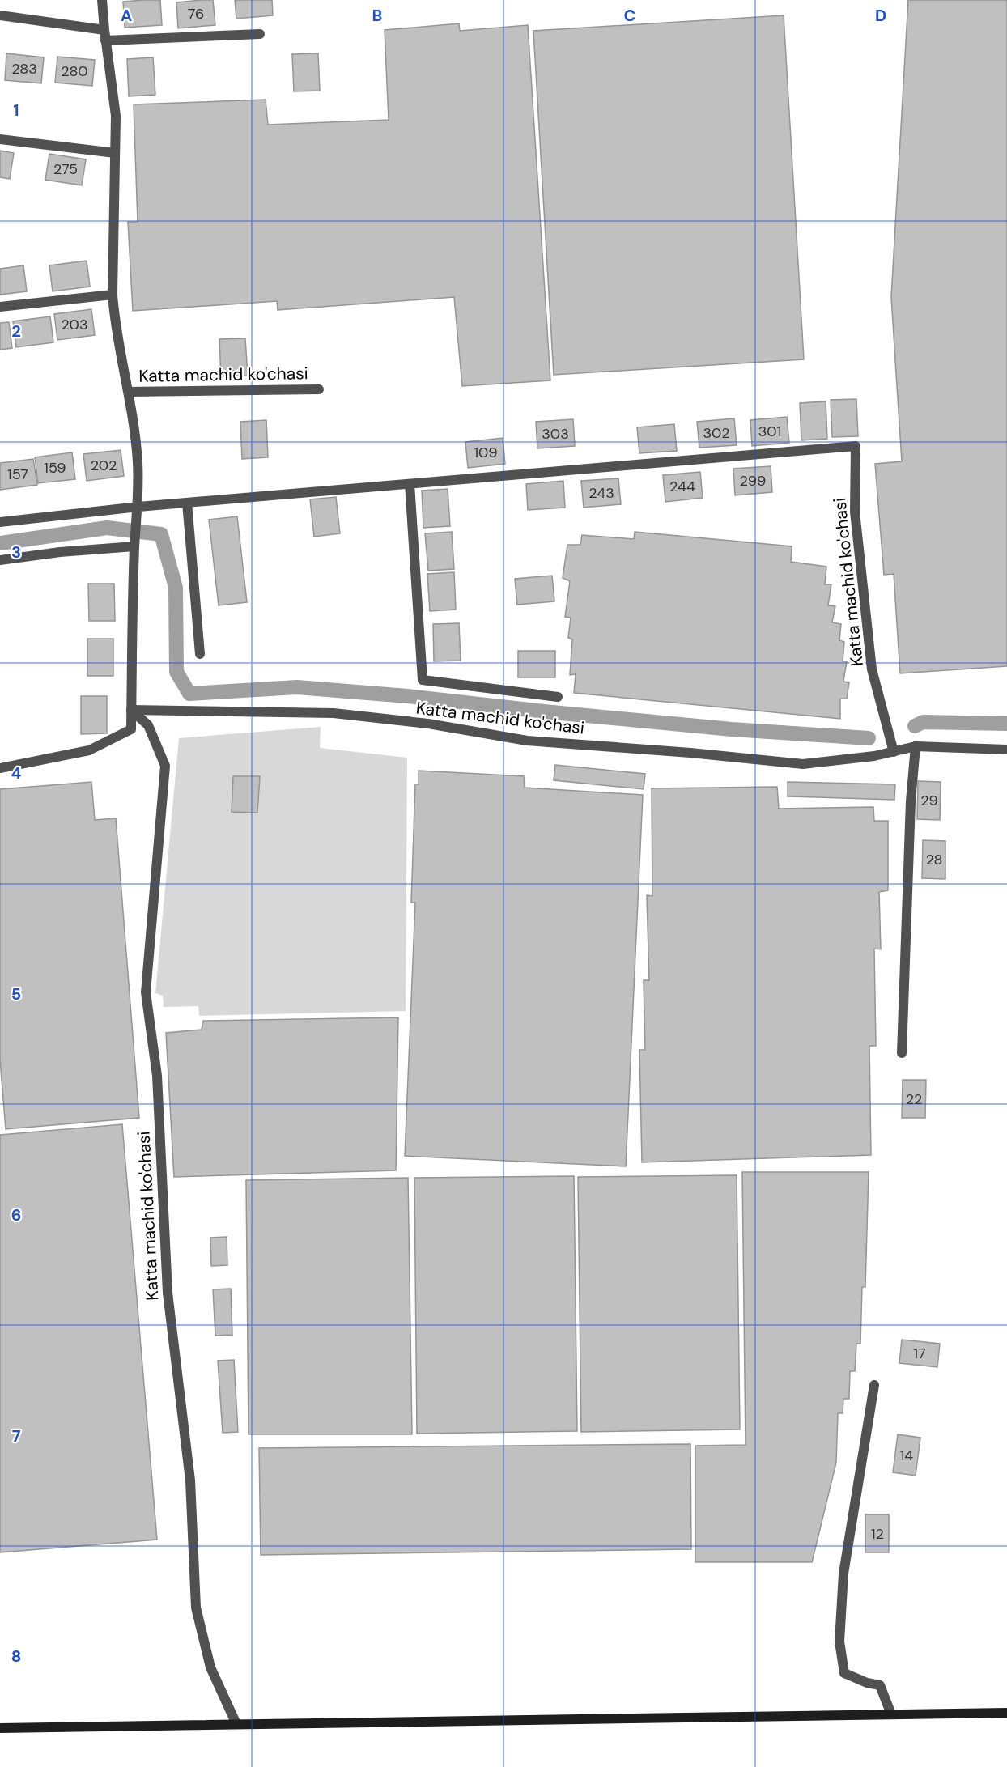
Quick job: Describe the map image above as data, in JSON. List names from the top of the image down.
{
  "streets": {
    "street": ["Katta machid ko'chasi"]
  },
  "house_numbers": [
    "76",
    "283",
    "280",
    "275",
    "203",
    "301",
    "302",
    "303",
    "109",
    "202",
    "159",
    "157",
    "299",
    "244",
    "243",
    "29",
    "28",
    "22",
    "17",
    "14",
    "12"
  ],
  "grid": {
    "columns": [
      "A",
      "B",
      "C",
      "D"
    ],
    "rows": [
      "1",
      "2",
      "3",
      "4",
      "5",
      "6",
      "7",
      "8"
    ]
  }
}
